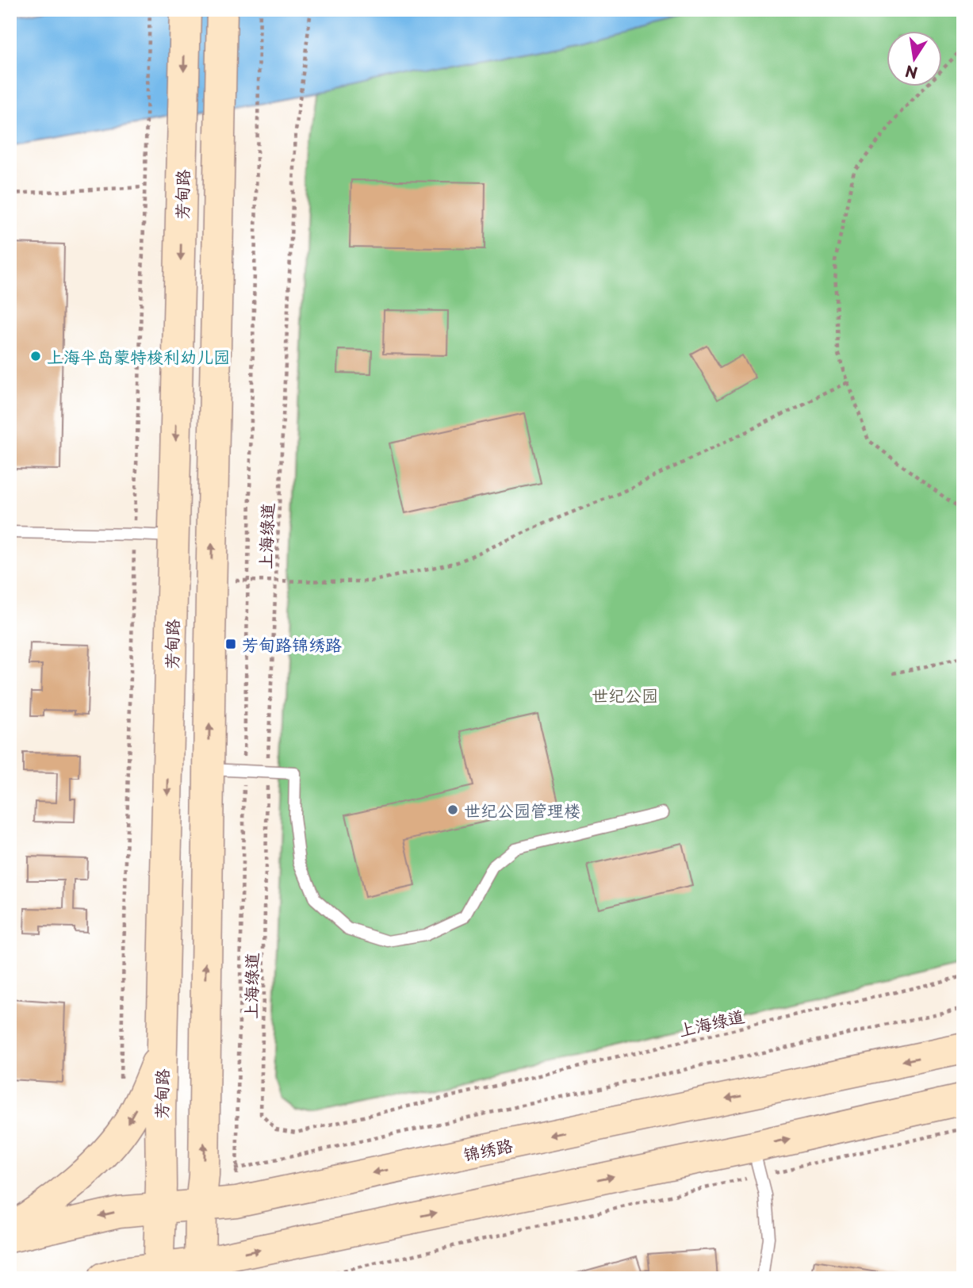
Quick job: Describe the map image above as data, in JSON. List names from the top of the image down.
{
  "streets": {
    "main road": ["芳甸路", "锦绣路"],
    "path": ["上海绿道"]
  },
  "crossings": [
    ["芳甸路", "锦绣路"]
  ],
  "parks": ["世纪公园"],
  "places": {
    "other": ["上海半岛蒙特梭利幼儿园", "世纪公园管理楼"],
    "transit": ["芳甸路锦绣路"]
  },
  "north": "bottom"
}
